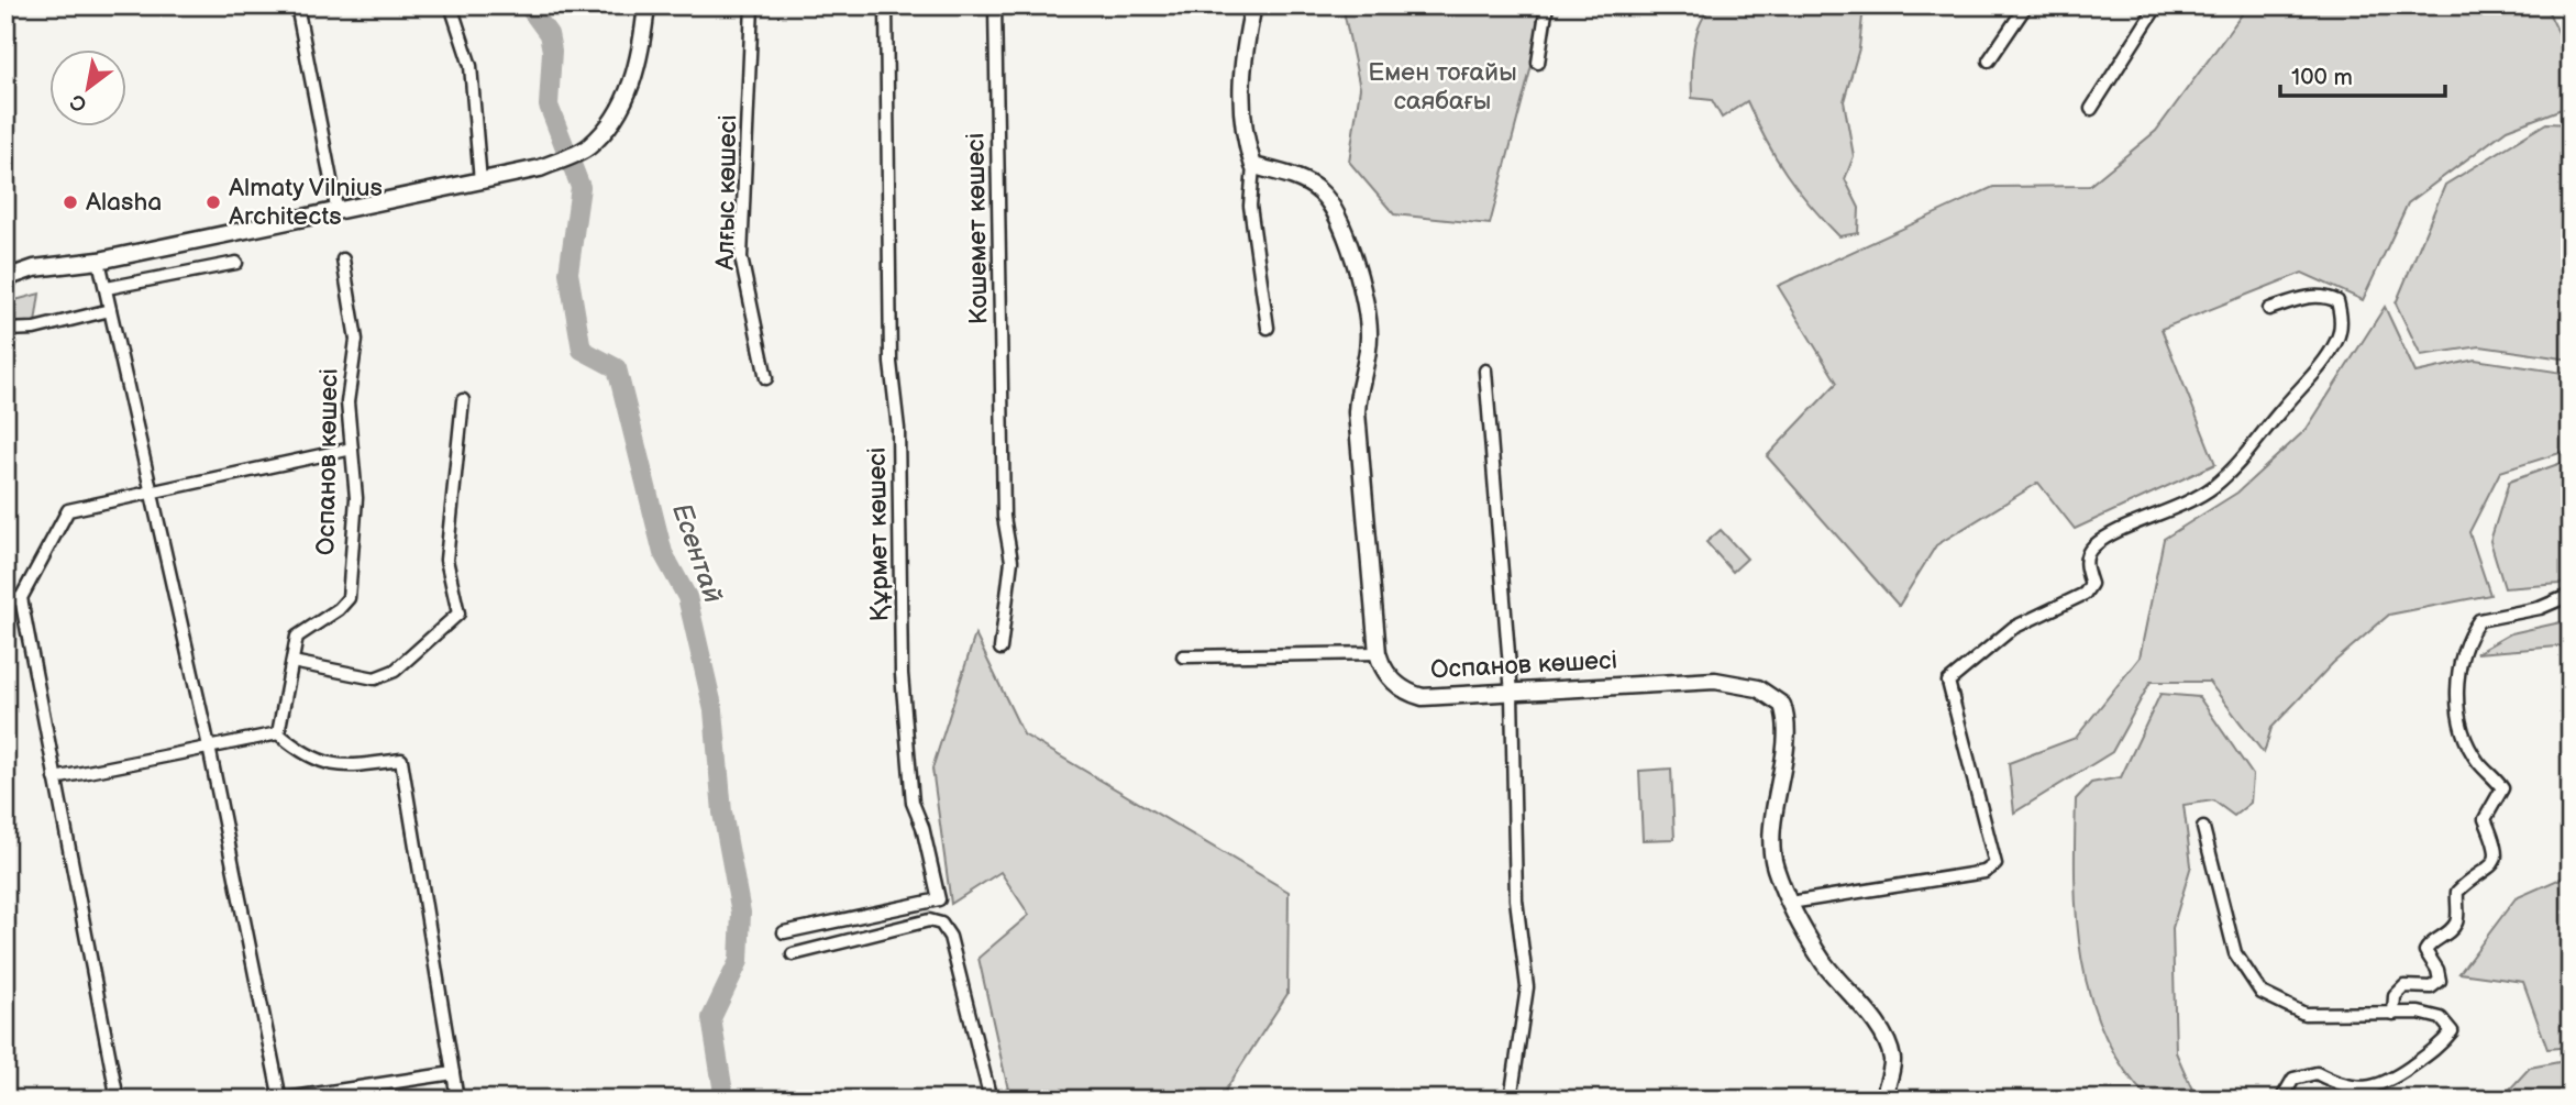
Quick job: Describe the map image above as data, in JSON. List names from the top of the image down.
{
  "streets": {
    "street": [
      "Алғыс көшесі",
      "Кошемет көшесі",
      "Оспанов көшесі",
      "Құрмет көшесі"
    ]
  },
  "water": ["Есентай"],
  "parks": ["Емен тоғайы саябағы"],
  "places": ["Alasha", "Almaty Vilnius Architects"],
  "scale_bar": "100 m",
  "north": "bottom left"
}
